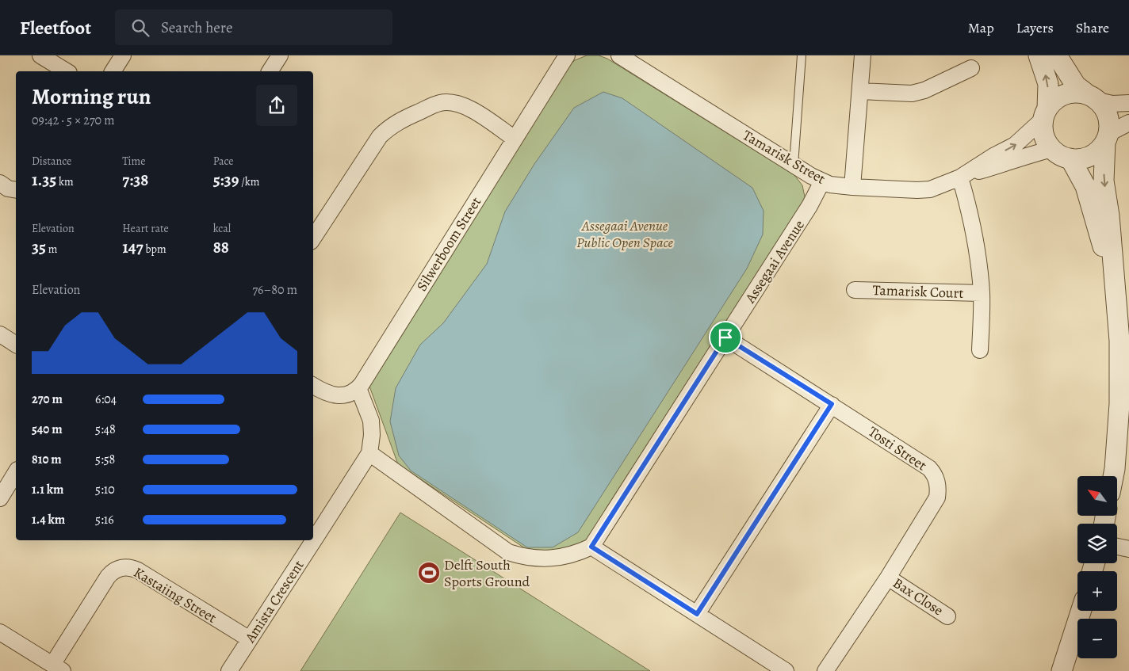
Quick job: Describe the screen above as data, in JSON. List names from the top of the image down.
{
  "streets": {
    "street": [
      "Tamarisk Street",
      "Silwerboom Street",
      "Assegaai Avenue",
      "Tamarisk Court",
      "Tosti Street",
      "Kastaiing Street",
      "Bax Close",
      "Amista Crescent"
    ]
  },
  "crossings": [
    ["Tamarisk Street", "Assegaai Avenue"],
    ["Tamarisk Street", "Tamarisk Court"],
    ["Assegaai Avenue", "Tosti Street"],
    ["Tosti Street", "Bax Close"],
    ["Kastaiing Street", "Amista Crescent"]
  ],
  "parks": ["Assegaai Avenue Public Open Space"],
  "places": {
    "sports": ["Delft South Sports Ground"]
  },
  "north": "top left",
  "page": {
    "header": "Fleetfoot",
    "search": "Search here",
    "nav": ["Map", "Layers", "Share"],
    "heading": ["Morning run", "09:42 · 5 × 270 m"],
    "stats": [
      ["Distance", "1.35 km"],
      ["Time", "7:38"],
      ["Pace", "5:39 /km"],
      ["Elevation", "35 m"],
      ["Heart rate", "147 bpm"],
      ["kcal", "88"]
    ],
    "chart": ["Elevation", "76–80 m"],
    "list": [
      {
        "name": "270 m",
        "note": "6:04"
      },
      {
        "name": "540 m",
        "note": "5:48"
      },
      {
        "name": "810 m",
        "note": "5:58"
      },
      {
        "name": "1.1 km",
        "note": "5:10"
      },
      {
        "name": "1.4 km",
        "note": "5:16"
      }
    ],
    "map_buttons": ["+", "−"]
  }
}
